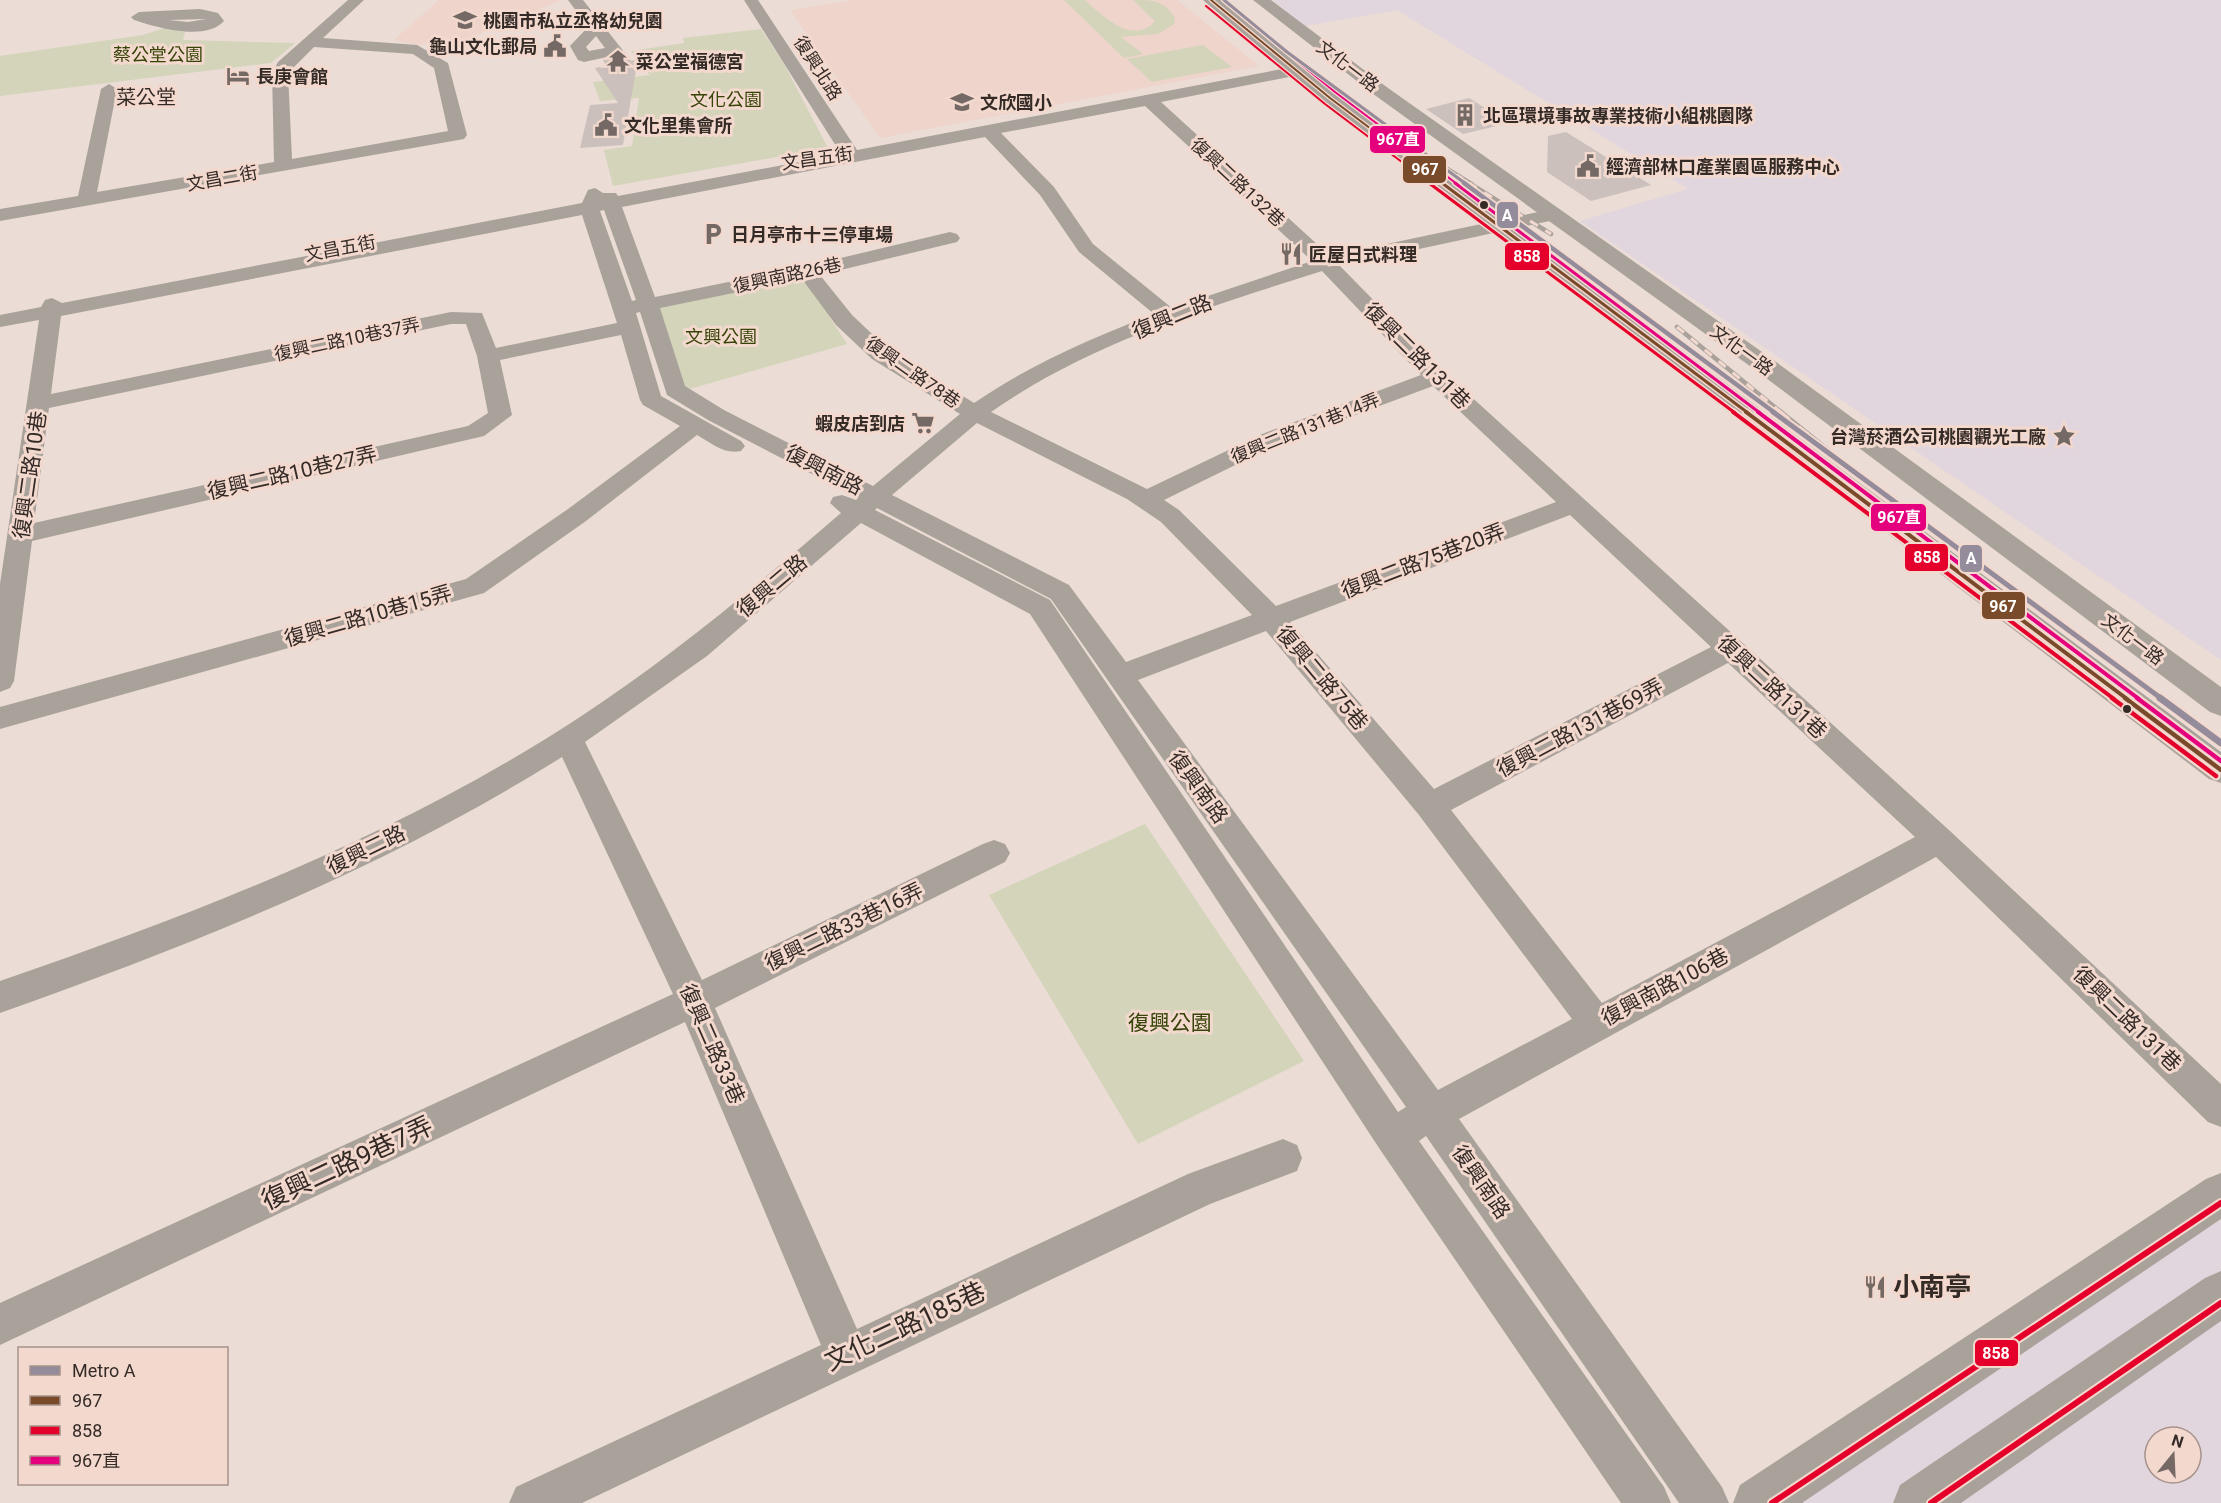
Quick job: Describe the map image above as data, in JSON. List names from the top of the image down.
{
  "streets": {
    "street": [
      "文化一路",
      "復興北路",
      "文昌五街",
      "文昌二街",
      "復興二路132巷",
      "復興南路26巷",
      "復興二路",
      "復興二路10巷37弄",
      "復興二路131巷",
      "復興二路78巷",
      "復興二路131巷14弄",
      "復興南路",
      "復興二路10巷27弄",
      "復興二路10巷",
      "復興二路75巷20弄",
      "復興二路10巷15弄",
      "復興二路75巷",
      "復興二路131巷69弄",
      "復興二路33巷16弄",
      "復興南路106巷",
      "復興二路33巷",
      "復興二路9巷7弄",
      "文化二路185巷"
    ]
  },
  "crossings": [
    ["文化一路", "文昌五街"],
    ["文化一路", "復興二路"],
    ["復興北路", "文昌五街"],
    ["文昌五街", "復興二路132巷"],
    ["文昌五街", "復興南路"],
    ["文昌五街", "復興二路10巷"],
    ["復興二路132巷", "復興二路"],
    ["復興二路132巷", "復興二路131巷"],
    ["復興南路26巷", "復興二路78巷"],
    ["復興南路26巷", "復興南路"],
    ["復興二路", "復興二路131巷"],
    ["復興二路", "復興二路78巷"],
    ["復興二路", "復興南路"],
    ["復興二路", "復興二路75巷"],
    ["復興二路", "復興二路33巷"],
    ["復興二路10巷37弄", "復興二路10巷27弄"],
    ["復興二路10巷37弄", "復興二路10巷"],
    ["復興二路131巷", "復興二路131巷14弄"],
    ["復興二路131巷", "復興二路75巷20弄"],
    ["復興二路131巷", "復興二路131巷69弄"],
    ["復興二路131巷", "復興南路106巷"],
    ["復興二路78巷", "復興二路75巷"],
    ["復興二路131巷14弄", "復興二路75巷"],
    ["復興南路", "復興二路75巷20弄"],
    ["復興南路", "復興二路10巷15弄"],
    ["復興南路", "復興南路106巷"],
    ["復興二路10巷27弄", "復興二路10巷"],
    ["復興二路75巷20弄", "復興二路75巷"],
    ["復興二路75巷", "復興二路131巷69弄"],
    ["復興二路75巷", "復興南路106巷"],
    ["復興二路33巷16弄", "復興二路33巷"],
    ["復興二路33巷16弄", "復興二路9巷7弄"],
    ["復興二路33巷", "復興二路9巷7弄"],
    ["復興二路33巷", "文化二路185巷"]
  ],
  "districts": ["菜公堂"],
  "parks": [
    "蔡公堂公園",
    "文化公園",
    "文興公園",
    "復興公園"
  ],
  "places": {
    "school or university": ["桃園市私立丞格幼兒園", "文欣國小"],
    "public building": ["龜山文化郵局", "文化里集會所", "經濟部林口產業園區服務中心"],
    "temple": ["菜公堂福德宮"],
    "hotel": ["長庚會館"],
    "building": ["北區環境事故專業技術小組桃園隊"],
    "parking": ["日月亭市十三停車場"],
    "restaurant": ["匠屋日式料理", "小南亭"],
    "supermarket": ["蝦皮店到店"],
    "place": ["台灣菸酒公司桃園觀光工廠"]
  },
  "lines": [
    "metro line A",
    "transit line 967",
    "transit line 967直",
    "transit line 858"
  ],
  "legend": [
    "Metro A",
    "967",
    "858",
    "967直"
  ],
  "north": "top"
}
